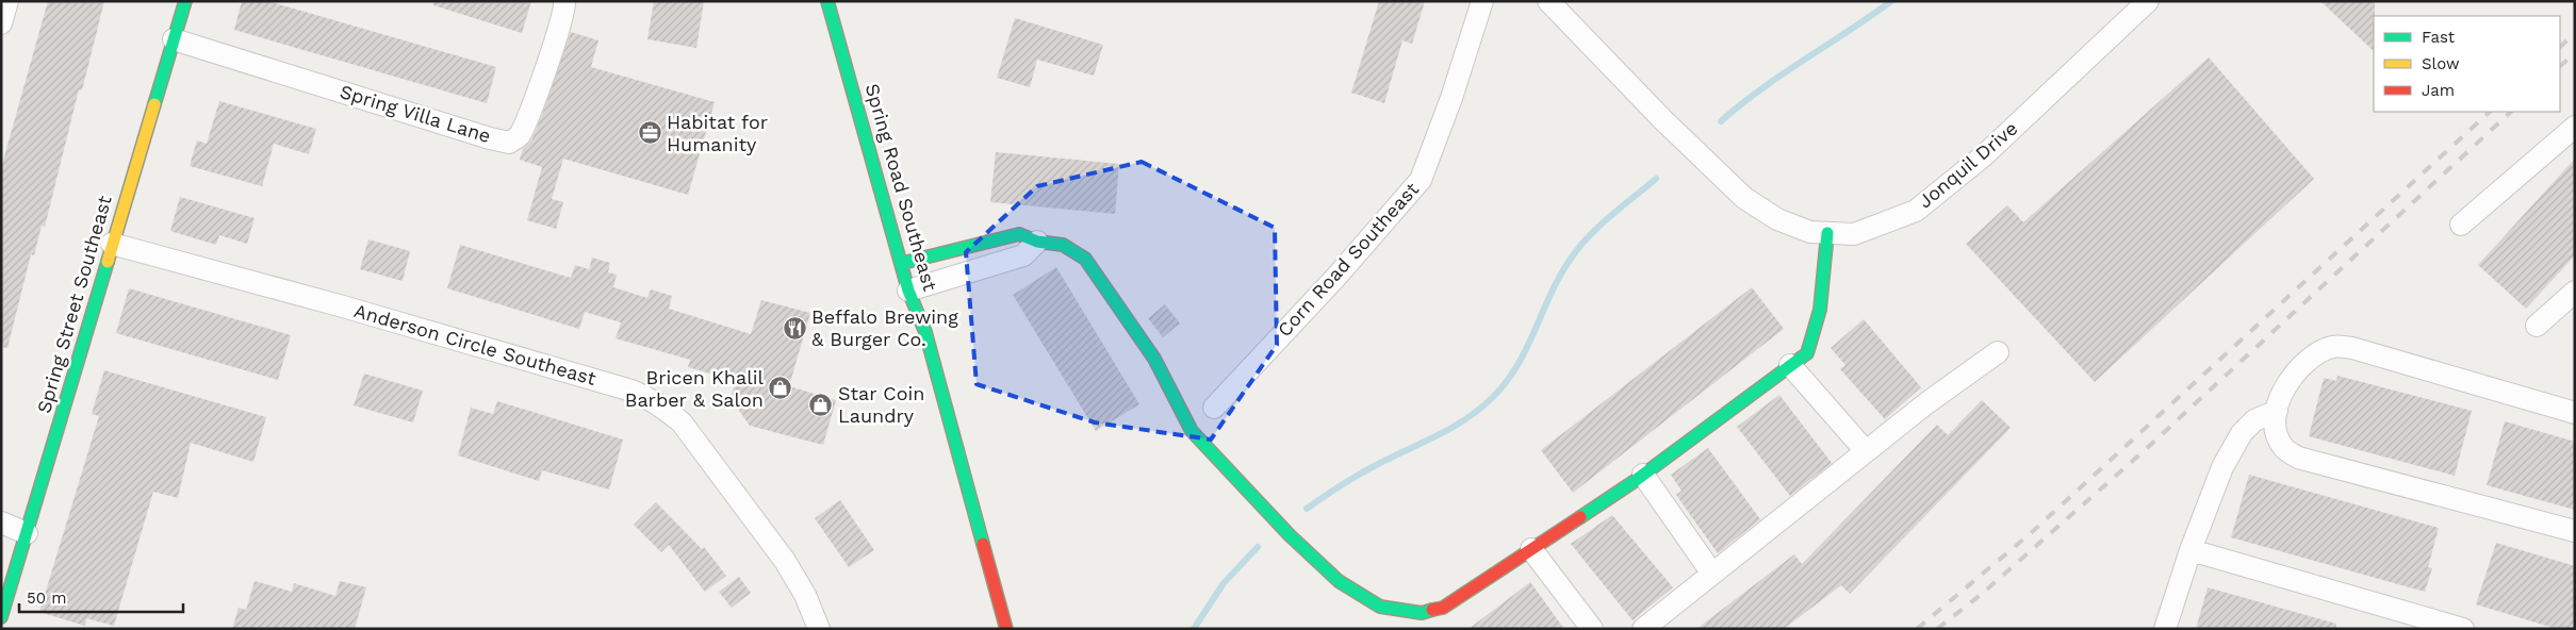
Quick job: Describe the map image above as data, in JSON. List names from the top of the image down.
{
  "streets": {
    "street": [
      "Spring Villa Lane",
      "Jonquil Drive",
      "Spring Road Southeast",
      "Corn Road Southeast",
      "Spring Street Southeast",
      "Anderson Circle Southeast"
    ]
  },
  "crossings": [
    ["Spring Villa Lane", "Spring Street Southeast"],
    ["Spring Street Southeast", "Anderson Circle Southeast"]
  ],
  "places": {
    "office": ["Habitat for Humanity"],
    "restaurant": ["Beffalo Brewing & Burger Co."],
    "shop": ["Bricen Khalil Barber & Salon", "Star Coin Laundry"]
  },
  "legend": ["Fast", "Slow", "Jam"],
  "scale_bar": "50 m"
}
